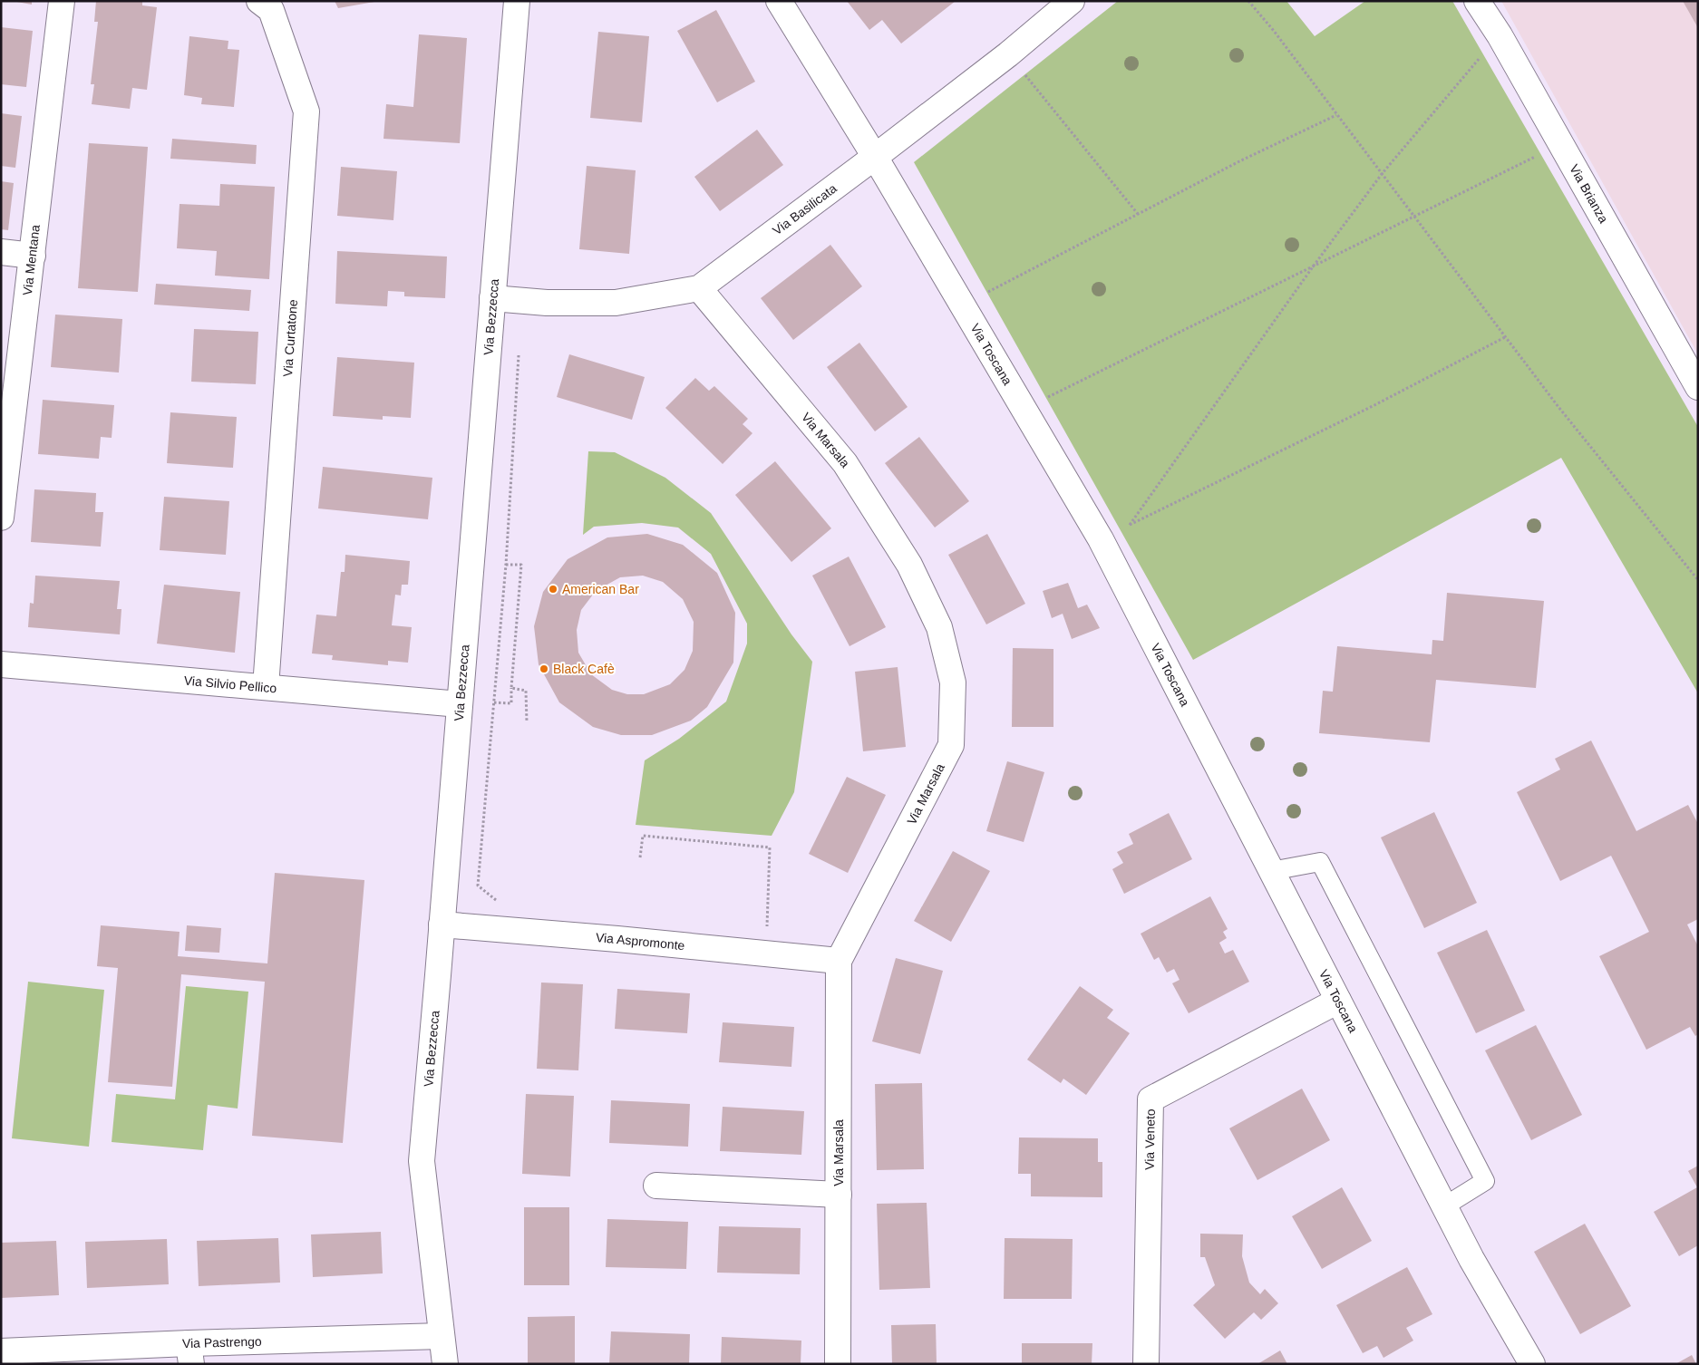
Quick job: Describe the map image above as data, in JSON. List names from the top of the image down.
{
  "streets": {
    "street": [
      "Via Brianza",
      "Via Basilicata",
      "Via Mentana",
      "Via Bezzecca",
      "Via Curtatone",
      "Via Toscana",
      "Via Marsala",
      "Via Silvio Pellico",
      "Via Aspromonte",
      "Via Veneto",
      "Via Pastrengo"
    ]
  },
  "crossings": [
    ["Via Basilicata", "Via Bezzecca"],
    ["Via Basilicata", "Via Toscana"],
    ["Via Basilicata", "Via Marsala"],
    ["Via Bezzecca", "Via Silvio Pellico"],
    ["Via Bezzecca", "Via Aspromonte"],
    ["Via Bezzecca", "Via Pastrengo"],
    ["Via Curtatone", "Via Silvio Pellico"],
    ["Via Toscana", "Via Veneto"],
    ["Via Marsala", "Via Aspromonte"]
  ],
  "places": ["American Bar", "Black Cafè"]
}
